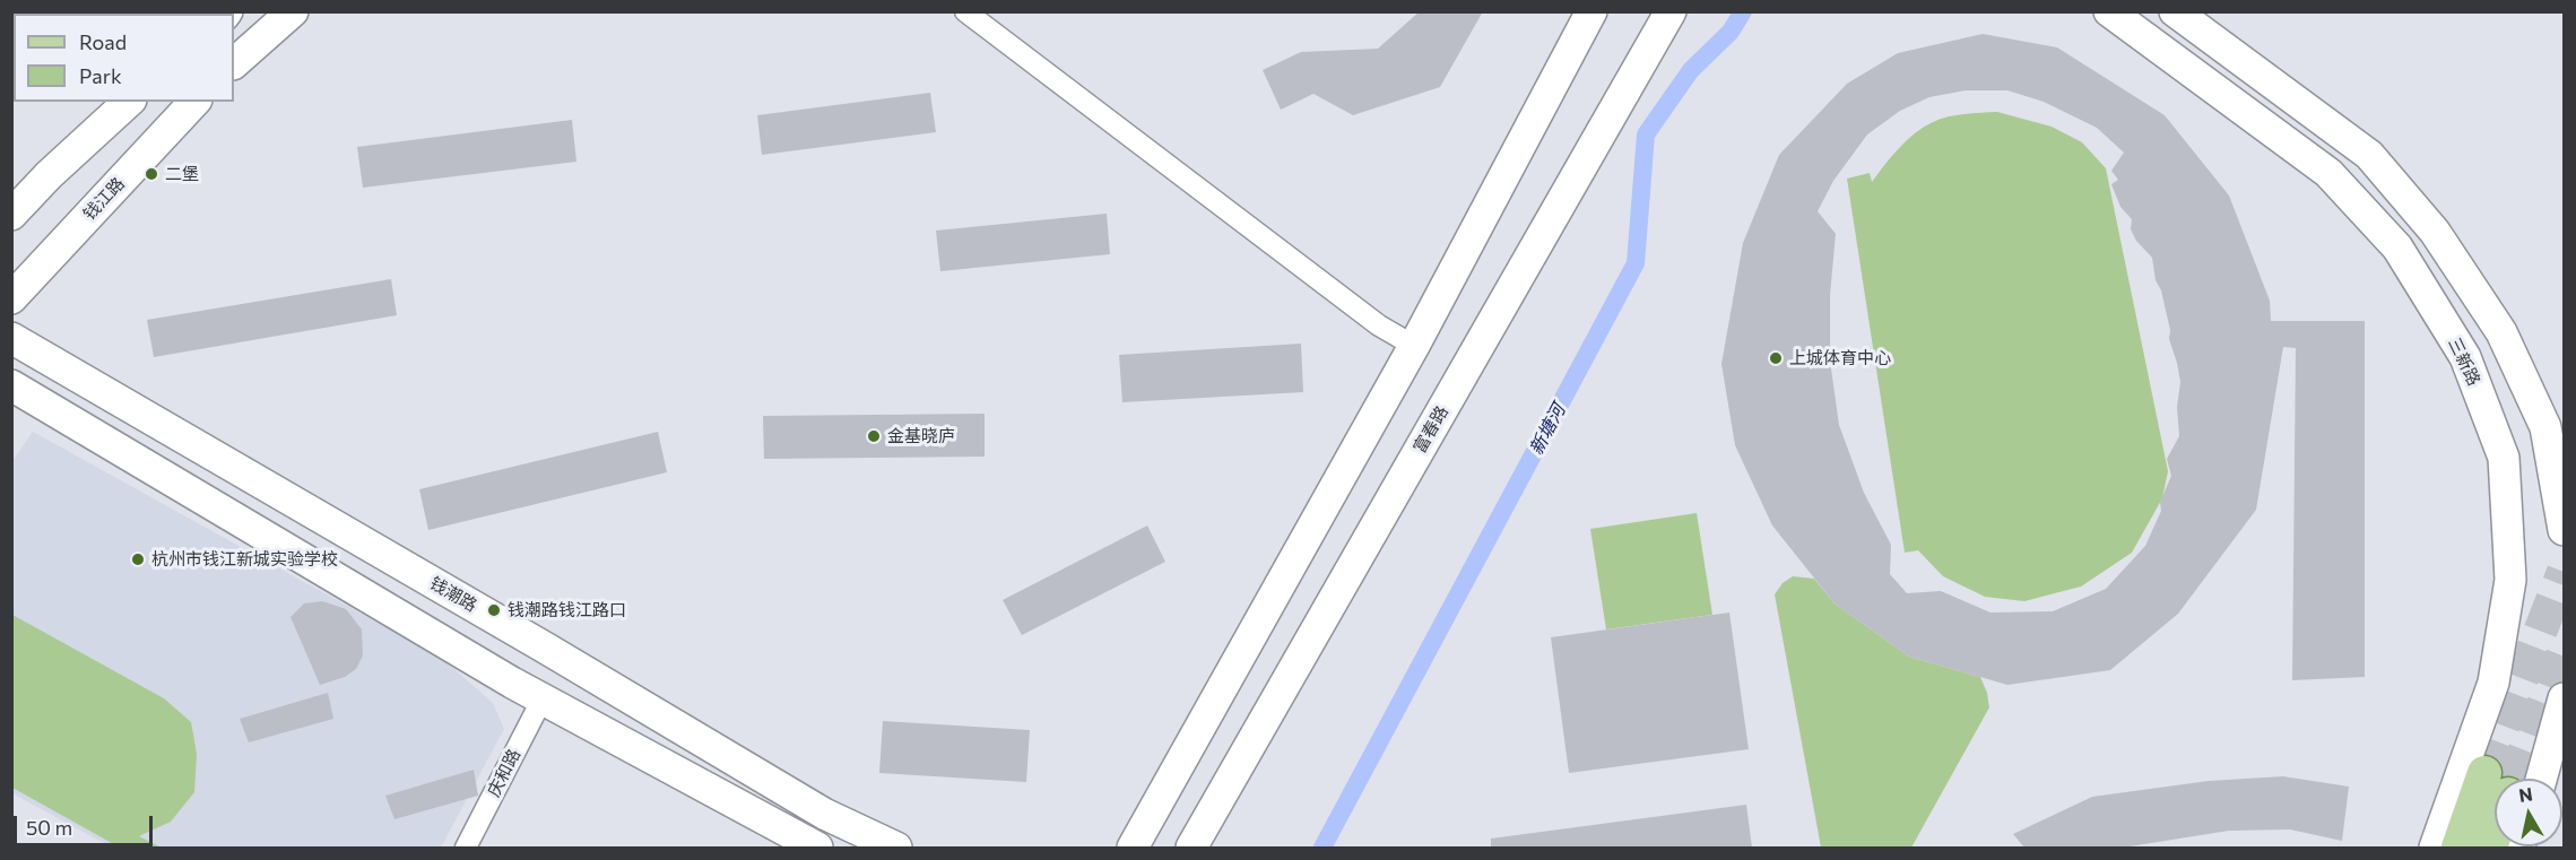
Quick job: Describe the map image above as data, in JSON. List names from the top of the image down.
{
  "streets": {
    "main road": [
      "钱江路",
      "三新路",
      "富春路",
      "钱潮路"
    ],
    "street": ["庆和路"]
  },
  "water": ["新塘河"],
  "places": [
    "二堡",
    "上城体育中心",
    "金基晓庐",
    "杭州市钱江新城实验学校",
    "钱潮路钱江路口"
  ],
  "legend": ["Road", "Park"],
  "scale_bar": "50 m",
  "north": "top"
}
